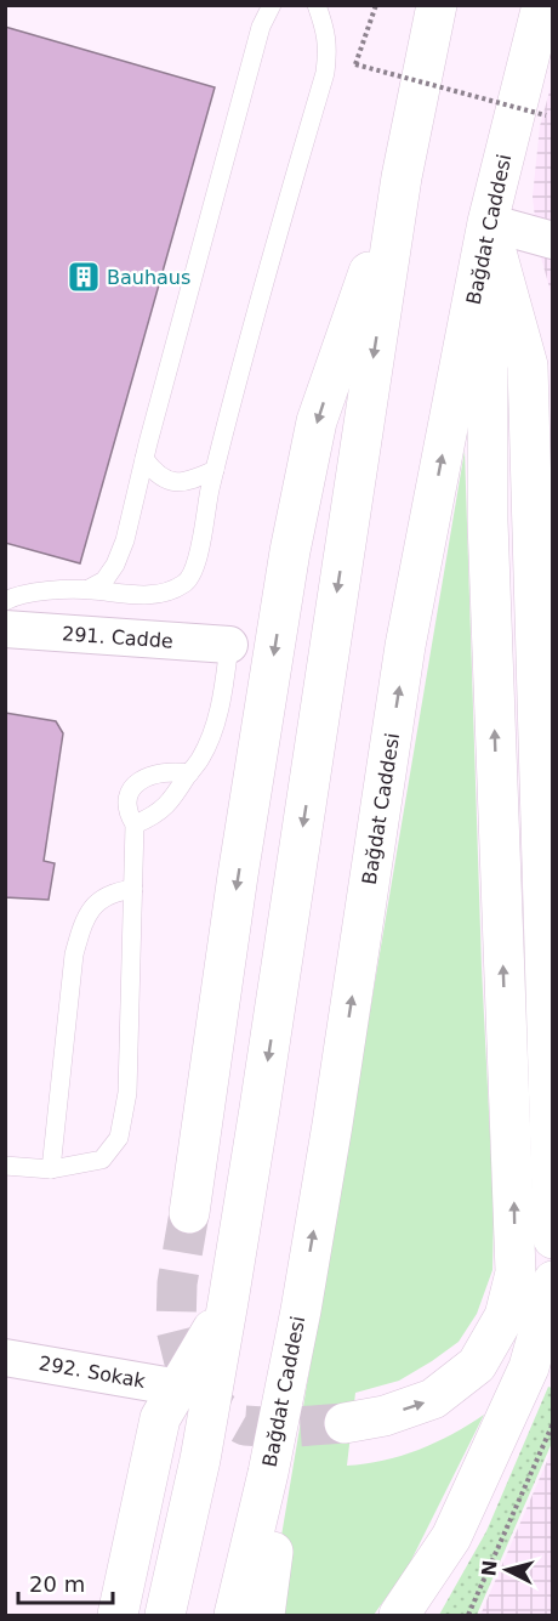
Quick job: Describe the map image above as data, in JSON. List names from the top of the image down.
{
  "streets": {
    "main road": ["Bağdat Caddesi"],
    "street": ["291. Cadde", "292. Sokak"]
  },
  "places": {
    "building": ["Bauhaus"]
  },
  "scale_bar": "20 m",
  "north": "left"
}
